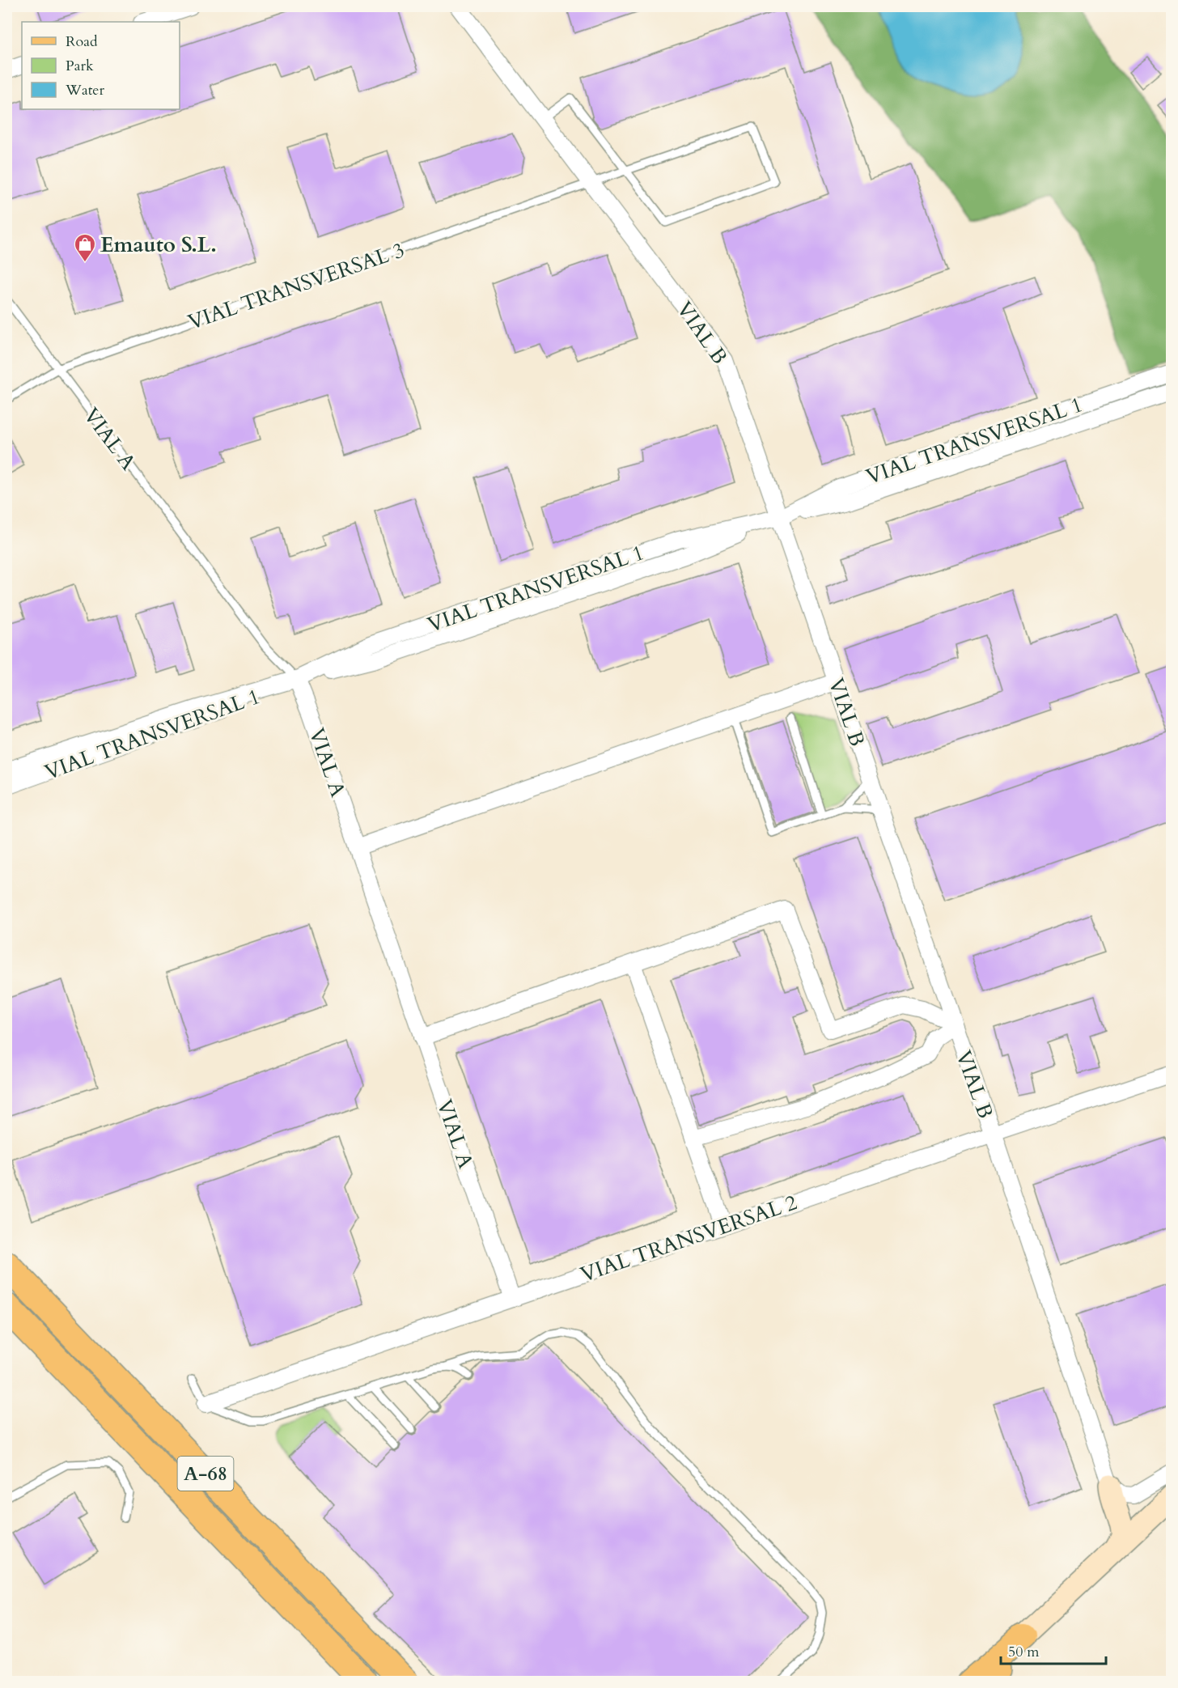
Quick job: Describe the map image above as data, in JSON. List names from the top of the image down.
{
  "streets": {
    "highway": ["A-68"],
    "street": [
      "VIAL B",
      "VIAL A",
      "VIAL TRANSVERSAL 1",
      "VIAL TRANSVERSAL 2"
    ],
    "lane": ["VIAL TRANSVERSAL 3"]
  },
  "crossings": [
    ["VIAL TRANSVERSAL 3", "VIAL B"],
    ["VIAL TRANSVERSAL 3", "VIAL A"],
    ["VIAL B", "VIAL TRANSVERSAL 1"],
    ["VIAL B", "VIAL TRANSVERSAL 2"],
    ["VIAL A", "VIAL TRANSVERSAL 1"],
    ["VIAL A", "VIAL TRANSVERSAL 2"]
  ],
  "places": {
    "shop": ["Emauto S.L."]
  },
  "legend": ["Road", "Park", "Water"],
  "scale_bar": "50 m"
}
